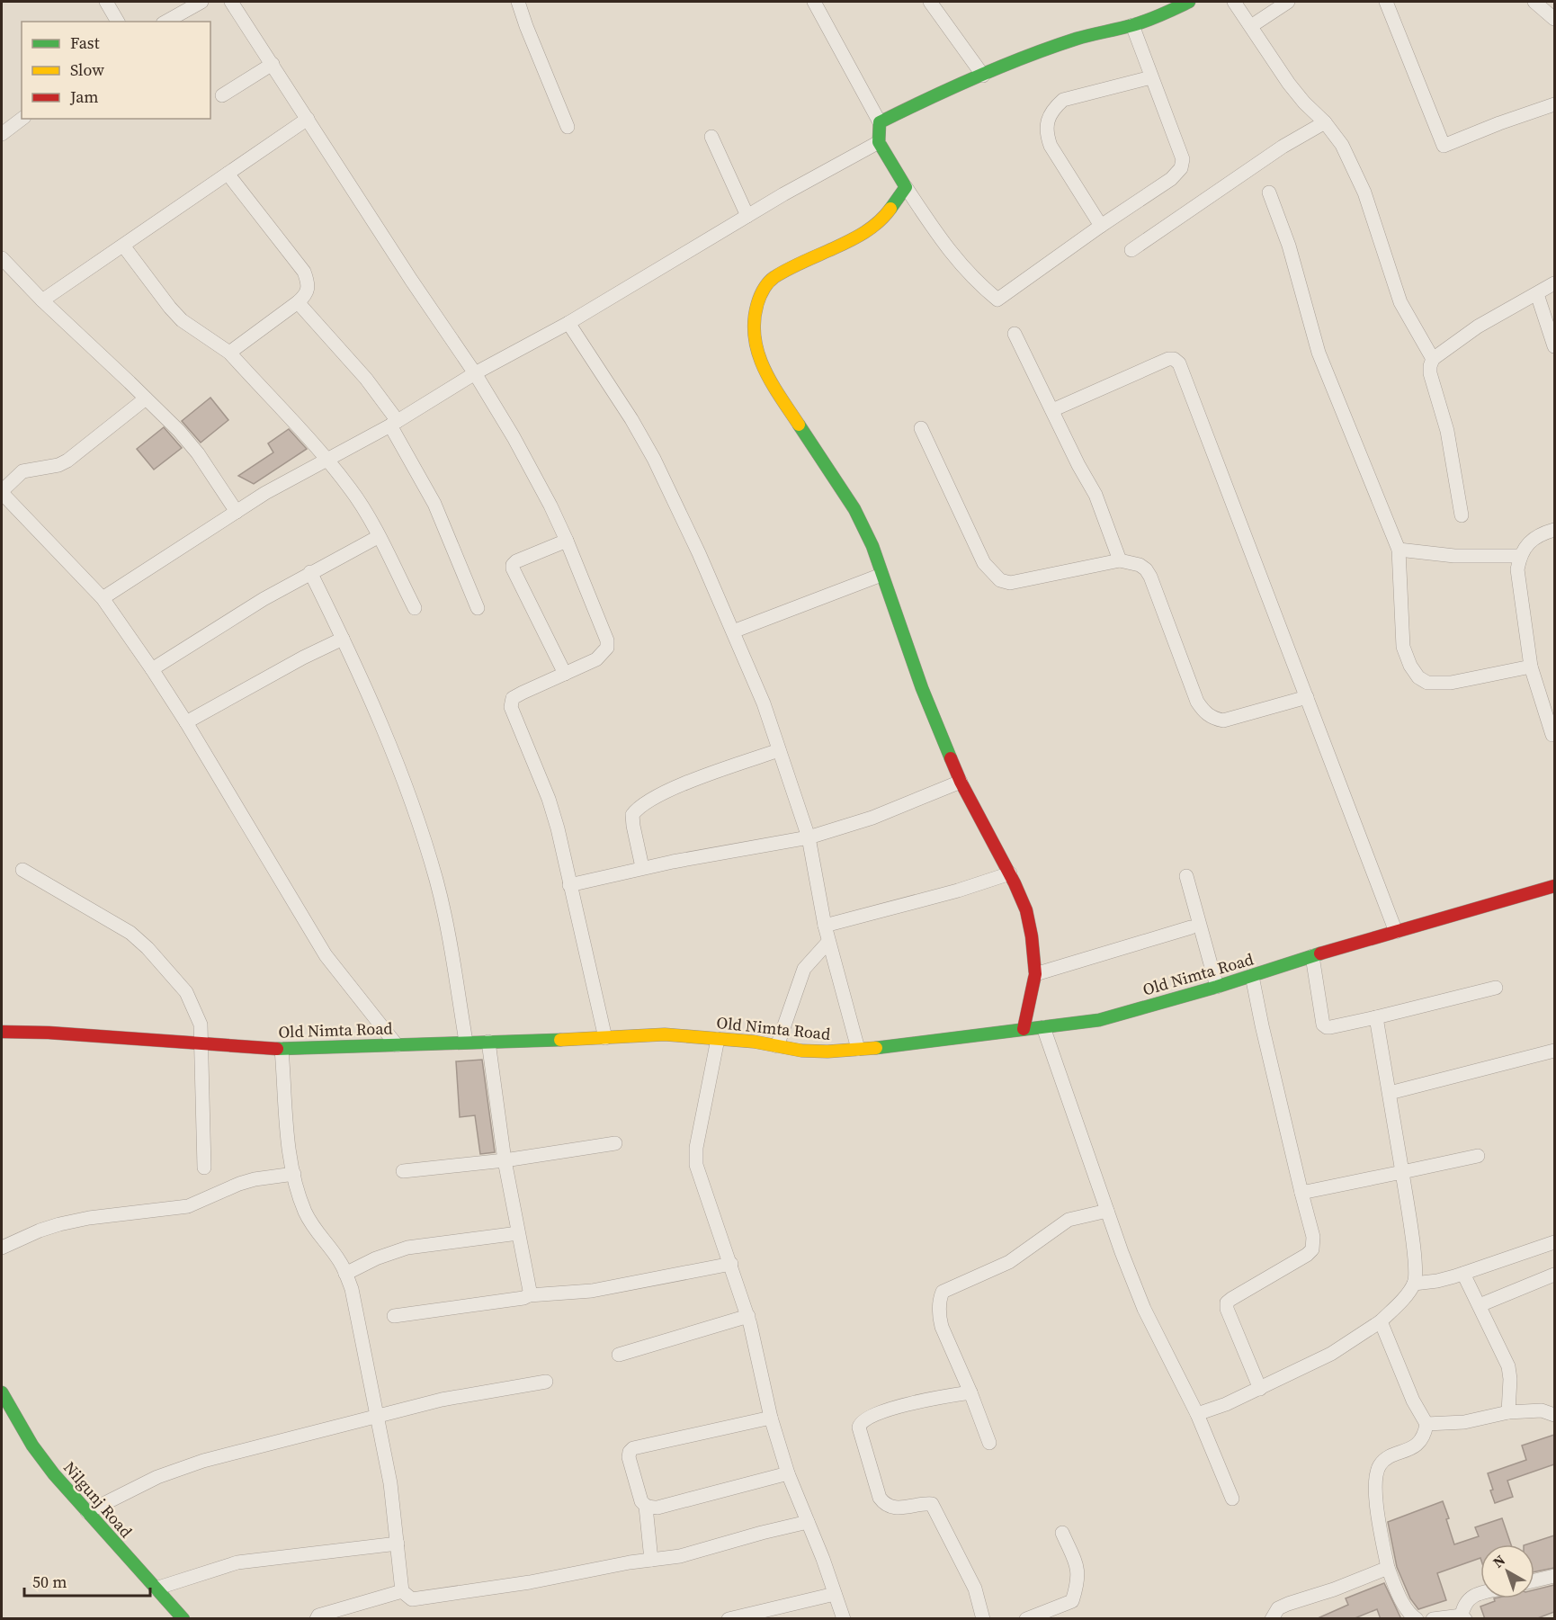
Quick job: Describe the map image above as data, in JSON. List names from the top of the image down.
{
  "streets": {
    "street": ["Old Nimta Road", "Nilgunj Road"]
  },
  "legend": ["Fast", "Slow", "Jam"],
  "scale_bar": "50 m",
  "north": "top left"
}
